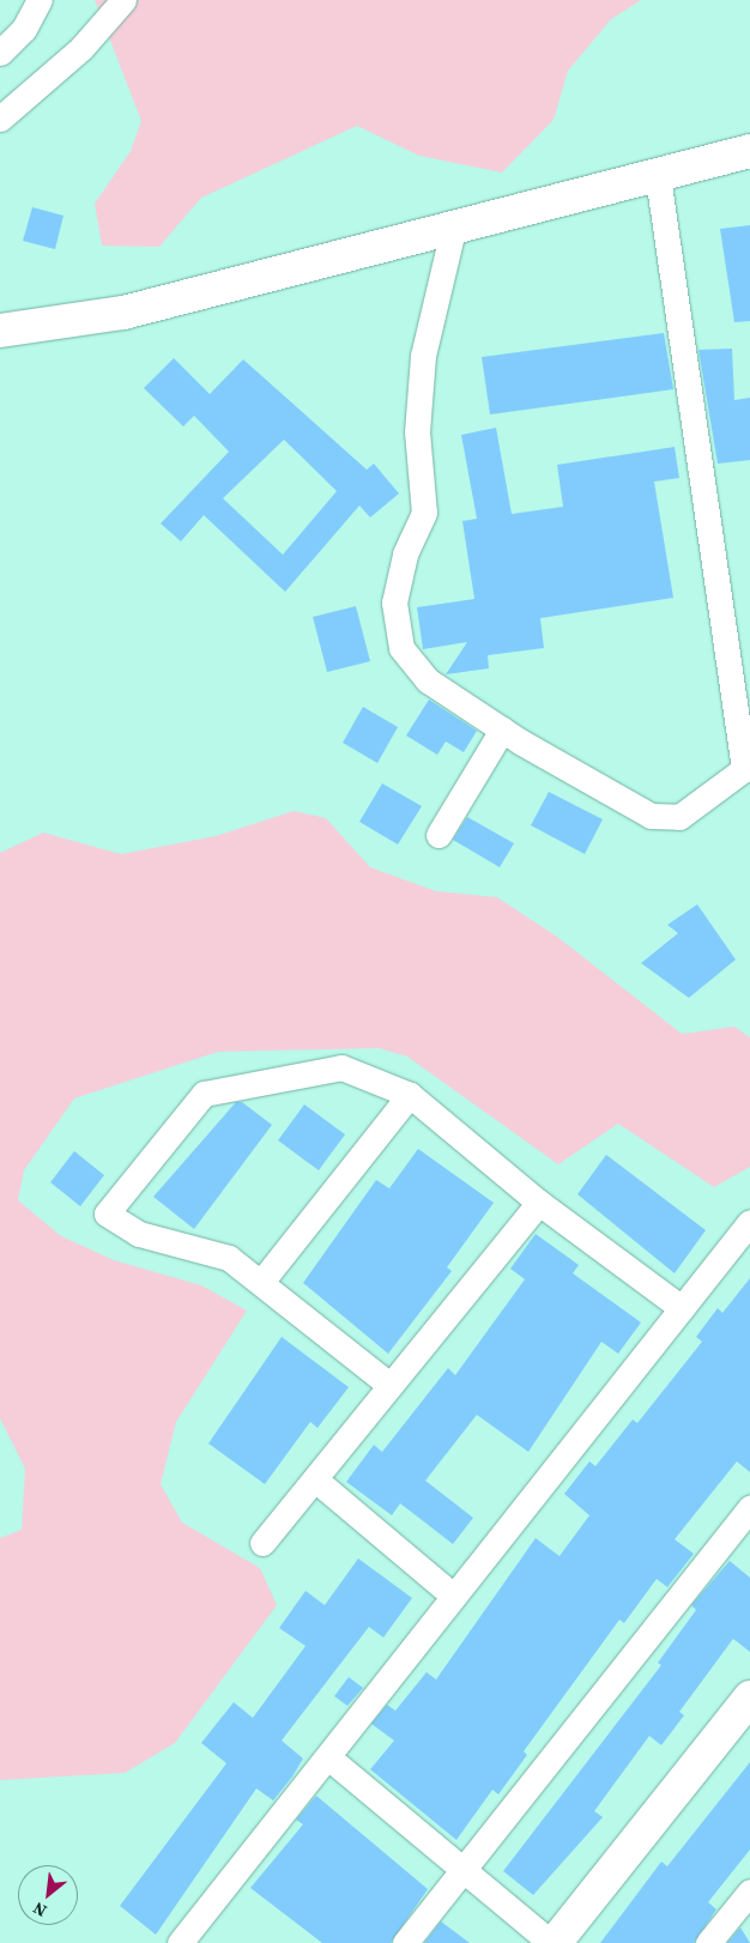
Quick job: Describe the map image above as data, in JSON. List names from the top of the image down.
{
  "north": "bottom left"
}
